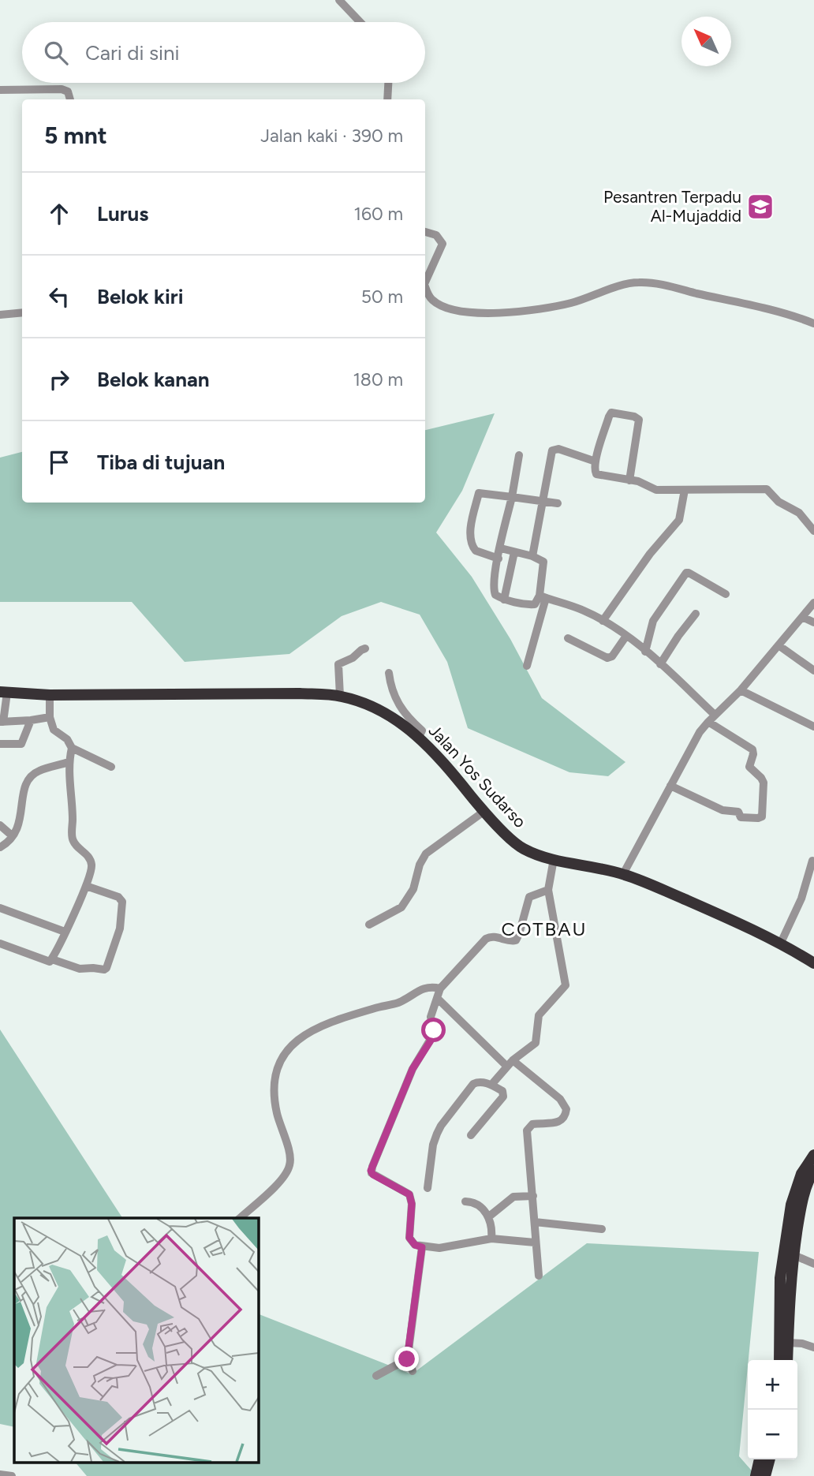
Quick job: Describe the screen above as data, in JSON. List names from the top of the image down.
{
  "streets": {
    "highway": ["Jalan Yos Sudarso"]
  },
  "districts": ["COTBAU"],
  "places": {
    "school or university": ["Pesantren Terpadu Al-Mujaddid"]
  },
  "north": "top left",
  "page": {
    "search": "Cari di sini",
    "heading": ["5 mnt", "Jalan kaki · 390 m"],
    "list": [
      ["Lurus", "160 m"],
      ["Belok kiri", "50 m"],
      ["Belok kanan", "180 m"],
      "Tiba di tujuan"
    ],
    "map_buttons": ["+", "−"]
  }
}
